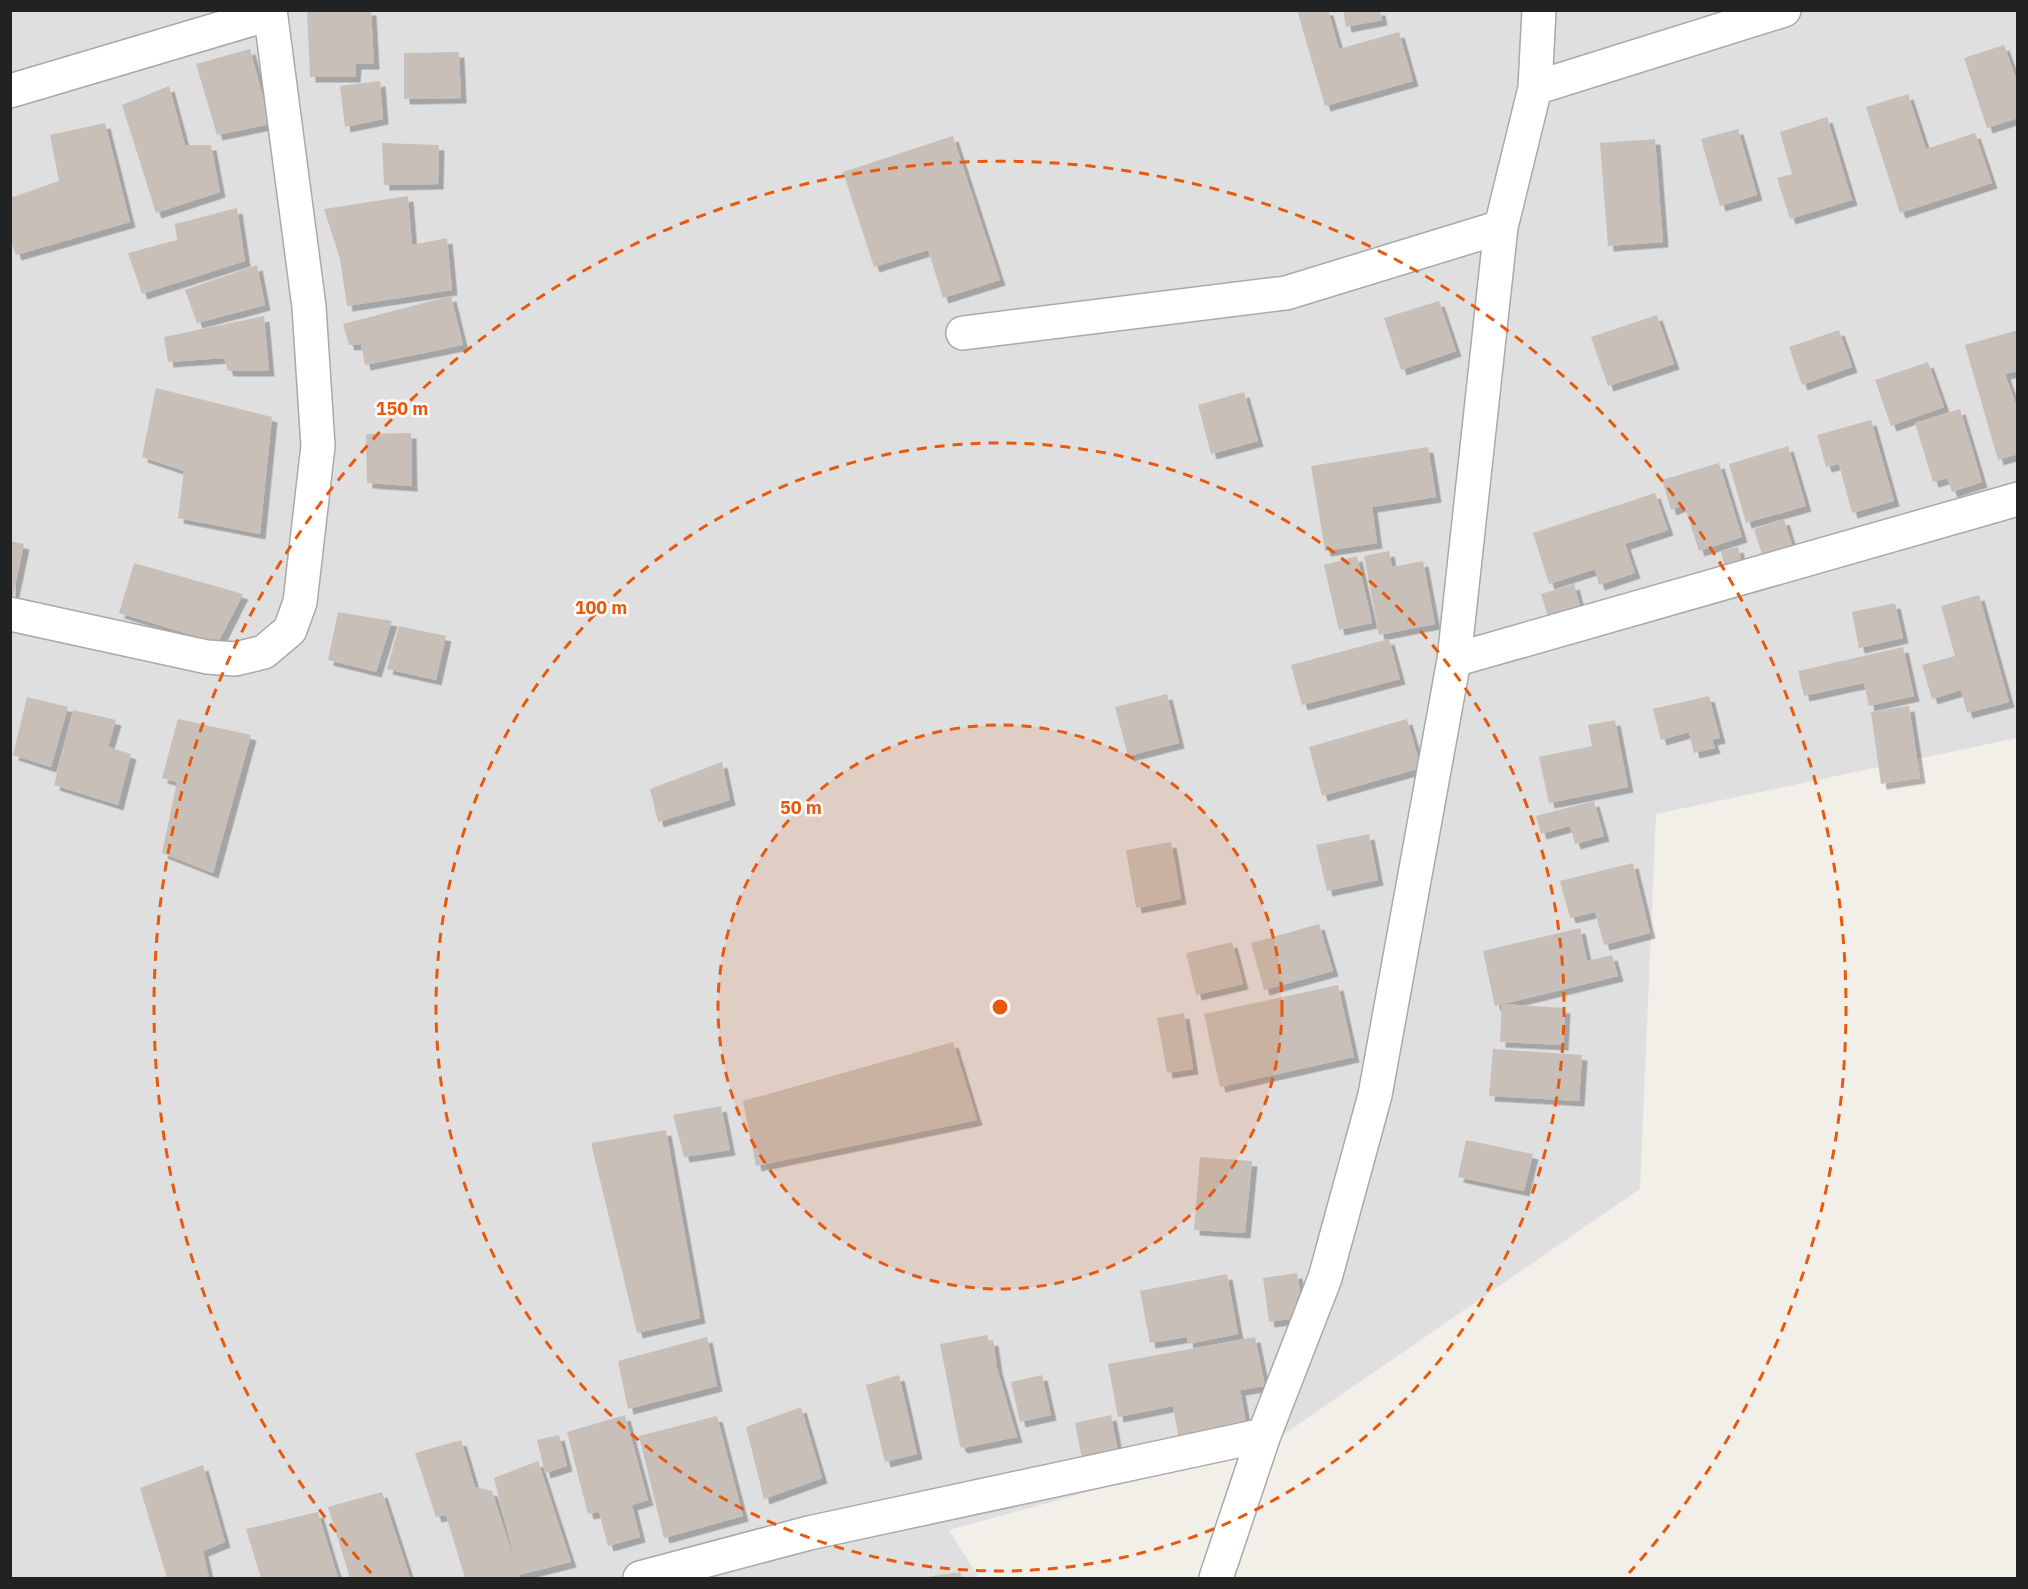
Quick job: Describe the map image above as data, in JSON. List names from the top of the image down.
{
  "rings": ["150 m", "100 m", "50 m"]
}
